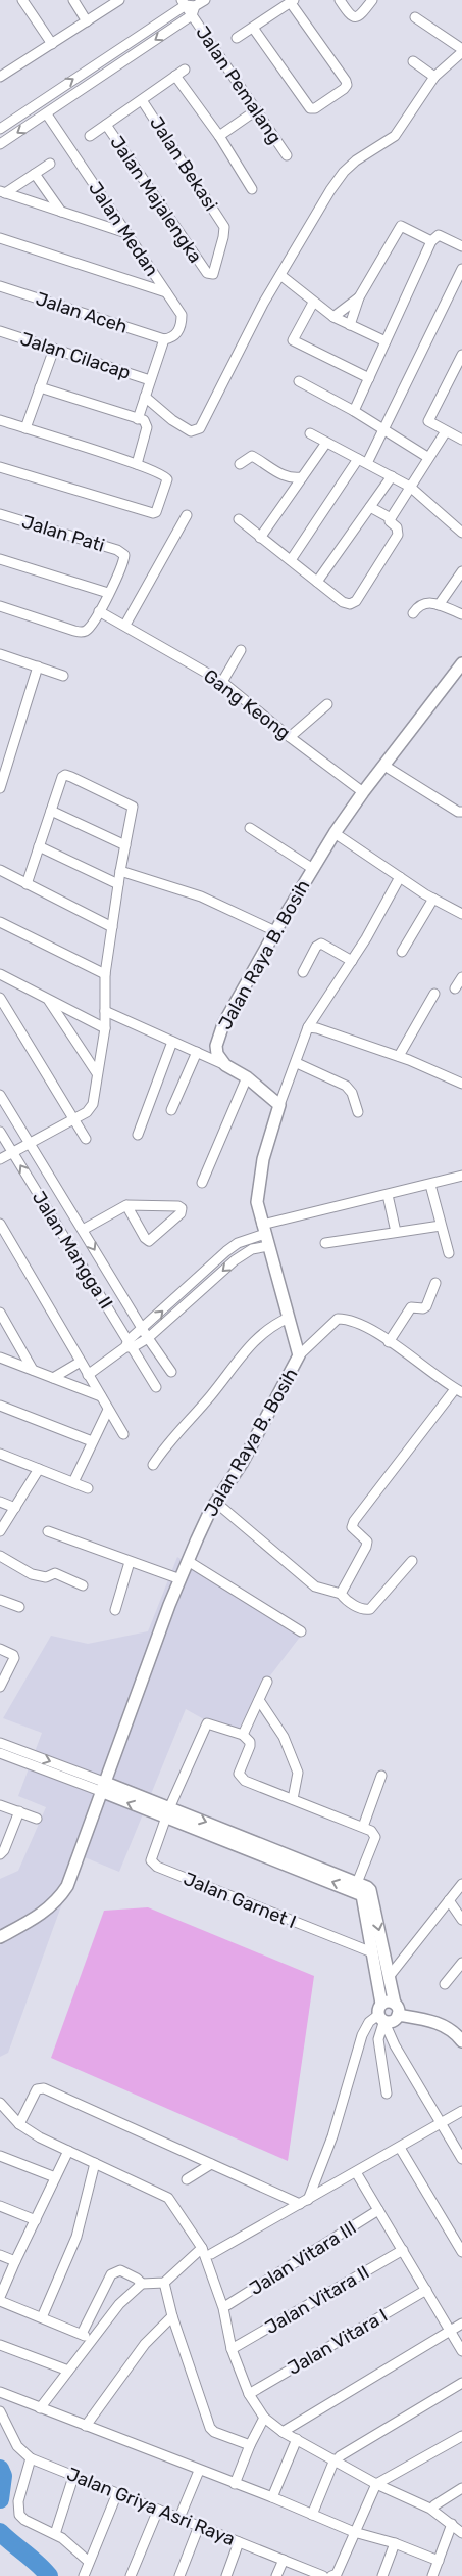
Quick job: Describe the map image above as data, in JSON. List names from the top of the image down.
{
  "streets": {
    "main road": ["Jalan Raya B. Bosih"],
    "street": [
      "Jalan Pemalang",
      "Jalan Bekasi",
      "Jalan Majalengka",
      "Jalan Medan",
      "Jalan Aceh",
      "Jalan Cilacap",
      "Jalan Pati",
      "Gang Keong",
      "Jalan Mangga II",
      "Jalan Garnet I",
      "Jalan Vitara III",
      "Jalan Vitara II",
      "Jalan Vitara I",
      "Jalan Griya Asri Raya"
    ]
  },
  "crossings": [
    ["Jalan Bekasi", "Jalan Majalengka"],
    ["Jalan Medan", "Jalan Aceh"],
    ["Gang Keong", "Jalan Raya B. Bosih"]
  ]
}
